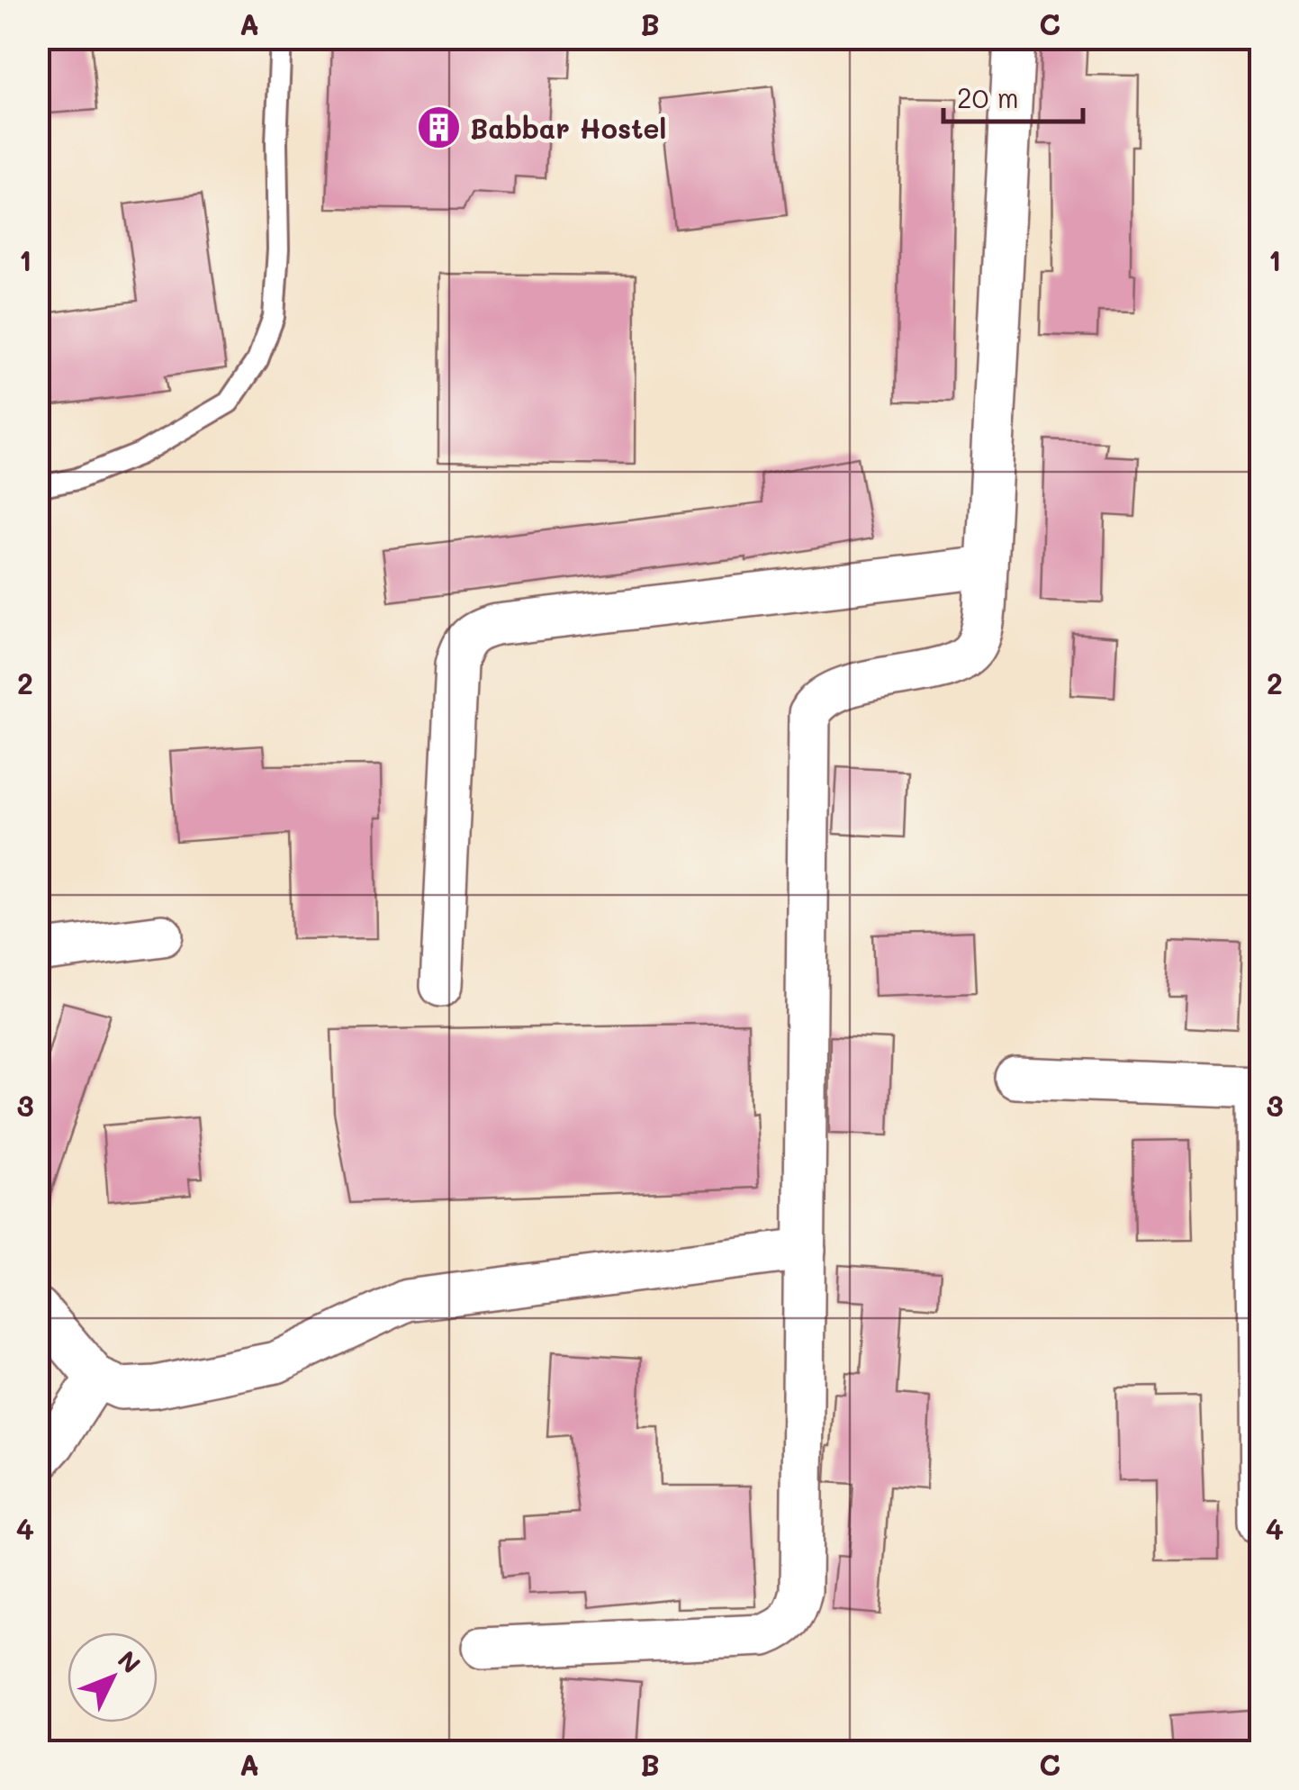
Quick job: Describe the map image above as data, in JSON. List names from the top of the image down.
{
  "places": {
    "building": ["Babbar Hostel"]
  },
  "scale_bar": "20 m",
  "north": "top right",
  "grid": {
    "columns": ["A", "B", "C"],
    "rows": [
      "1",
      "2",
      "3",
      "4"
    ]
  }
}
